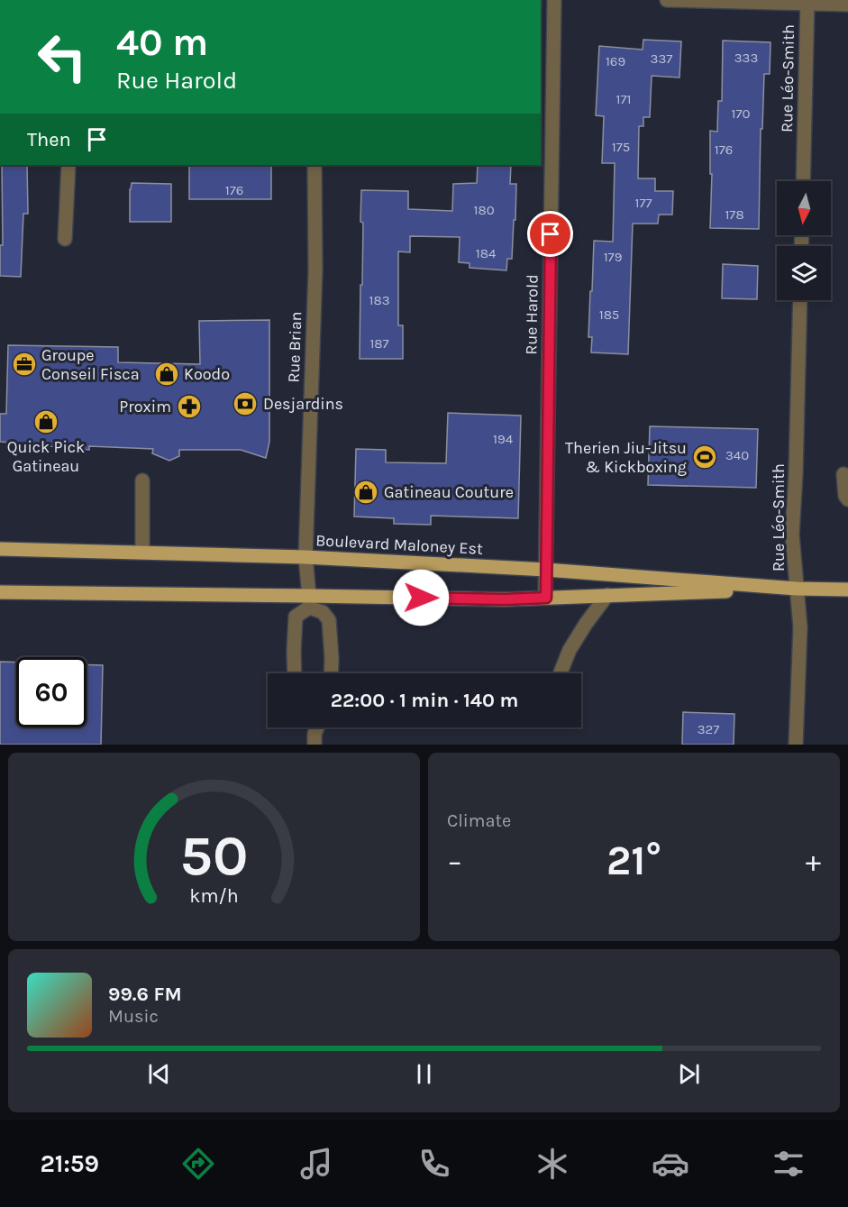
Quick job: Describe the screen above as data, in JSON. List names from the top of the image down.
{
  "streets": {
    "main road": ["Boulevard Maloney Est"],
    "street": ["Rue Léo-Smith", "Rue Harold", "Rue Brian"]
  },
  "crossings": [
    ["Rue Léo-Smith", "Boulevard Maloney Est"],
    ["Rue Harold", "Boulevard Maloney Est"],
    ["Rue Brian", "Boulevard Maloney Est"]
  ],
  "places": {
    "office": ["Groupe Conseil Fisca"],
    "shop": ["Koodo", "Quick Pick Gatineau", "Gatineau Couture"],
    "bank": ["Desjardins"],
    "pharmacy": ["Proxim"],
    "sports": ["Therien Jiu-Jitsu & Kickboxing"]
  },
  "house_numbers": [
    "333",
    "337",
    "169",
    "171",
    "170",
    "175",
    "176",
    "176",
    "177",
    "180",
    "178",
    "184",
    "179",
    "183",
    "185",
    "187",
    "194",
    "340",
    "327"
  ],
  "north": "bottom",
  "page": {
    "turn": ["40 m", "Rue Harold"],
    "then": "Then",
    "limit": "60",
    "trip": "22:00 · 1 min · 140 m",
    "tile": "Climate",
    "heat": ["−", "21°", "+"],
    "song": ["99.6 FM", "Music"],
    "tabs": "21:59",
    "gauge": ["50", "km/h"]
  }
}
